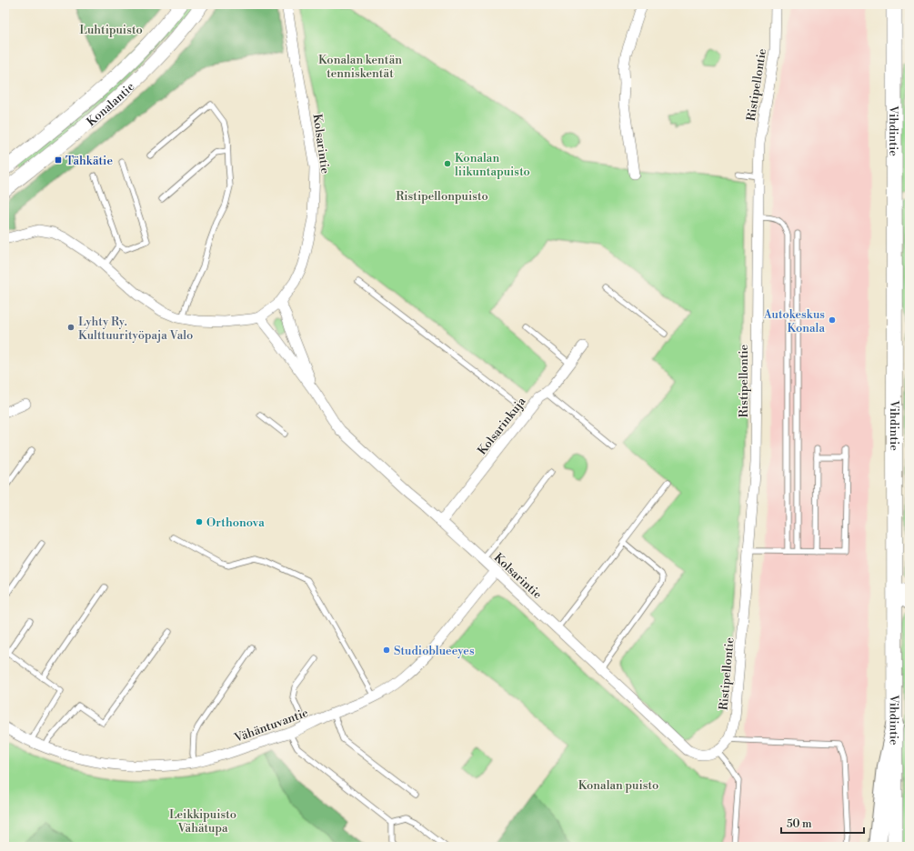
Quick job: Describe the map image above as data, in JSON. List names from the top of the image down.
{
  "streets": {
    "main road": ["Konalantie", "Vihdintie"],
    "street": [
      "Ristipellontie",
      "Kolsarintie",
      "Kolsarinkuja",
      "Vähäntuvantie"
    ]
  },
  "crossings": [
    ["Ristipellontie", "Kolsarintie"],
    ["Kolsarintie", "Kolsarinkuja"],
    ["Kolsarintie", "Vähäntuvantie"]
  ],
  "parks": [
    "Luhtipuisto",
    "Konalan kentän tenniskentät",
    "Ristipellonpuisto",
    "Konalan puisto",
    "Leikkipuisto Vähätupa"
  ],
  "places": {
    "transit": ["Tähkätie"],
    "other": [
      "Konalan liikuntapuisto",
      "Autokeskus Konala",
      "Lyhty Ry. Kulttuurityöpaja Valo",
      "Orthonova",
      "Studioblueeyes"
    ]
  },
  "scale_bar": "50 m"
}
